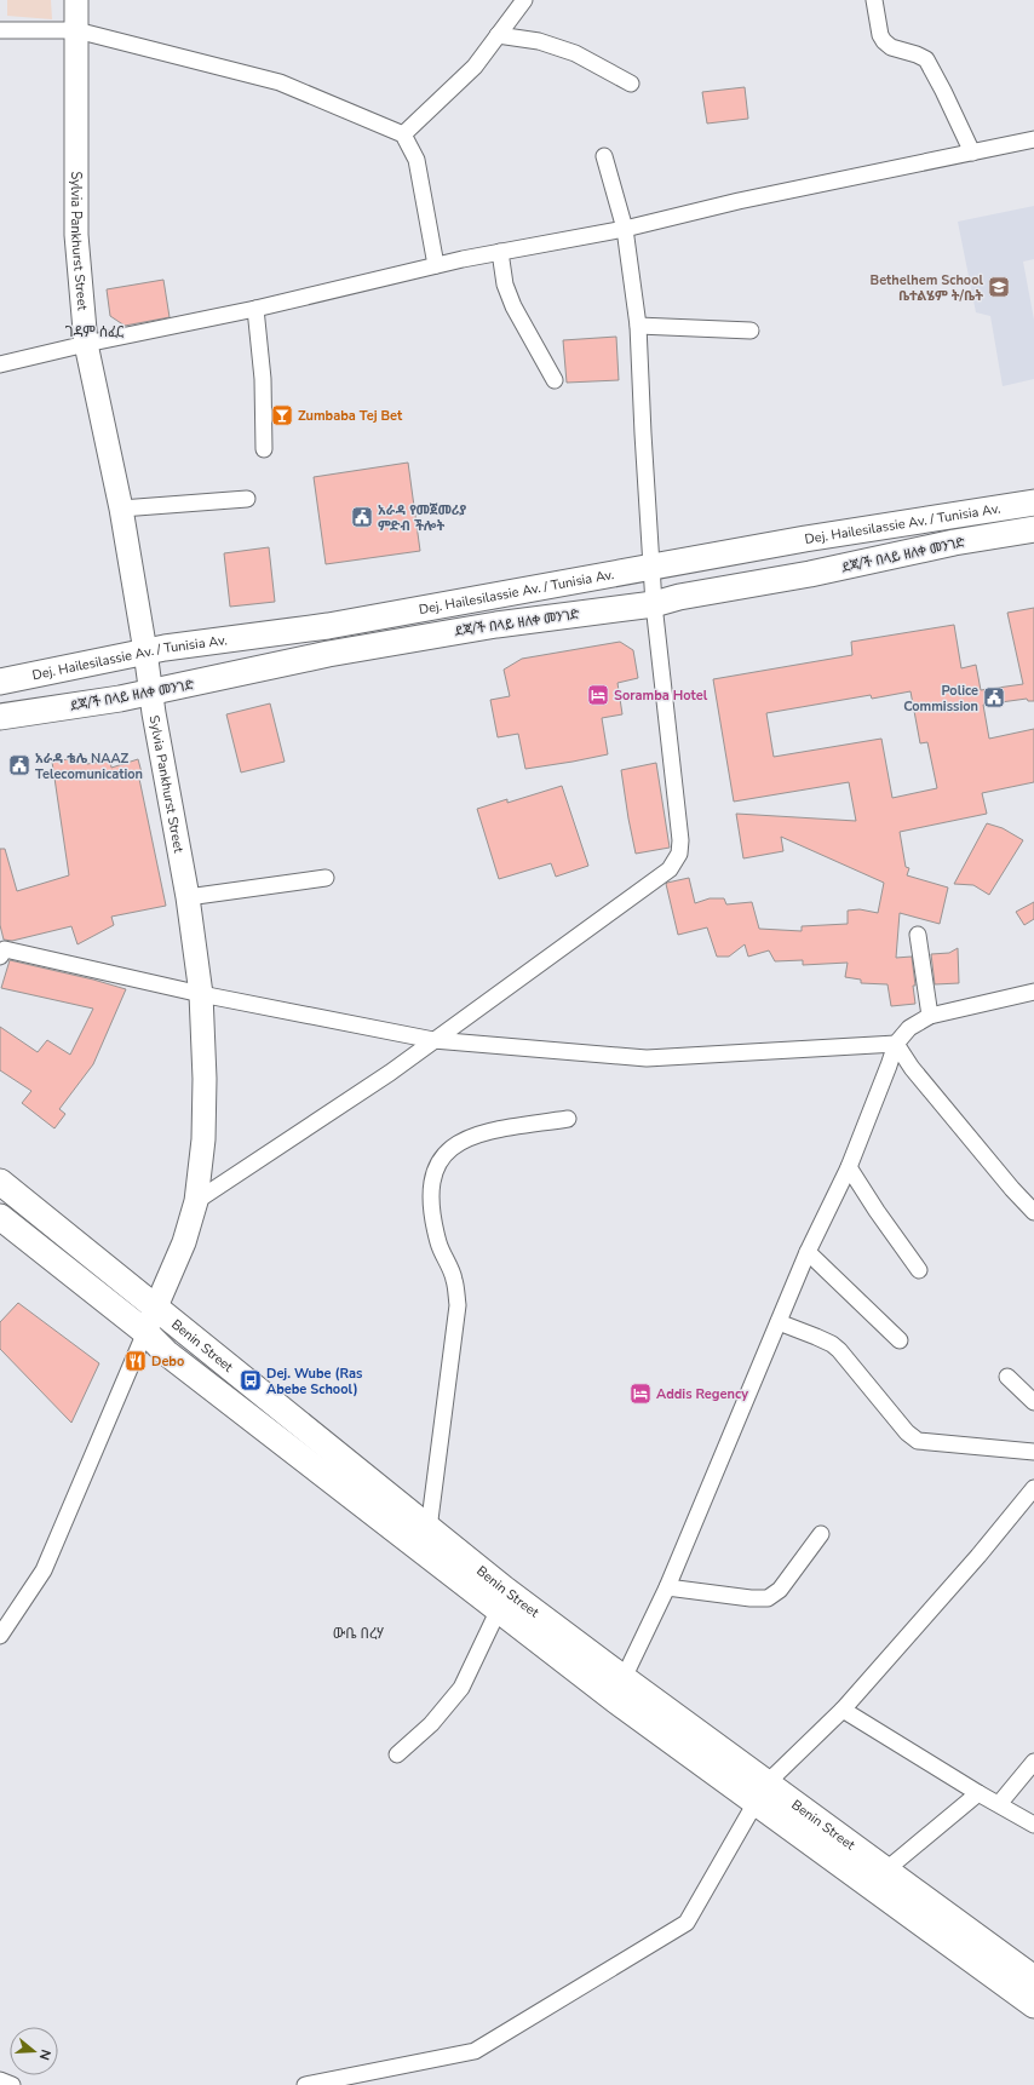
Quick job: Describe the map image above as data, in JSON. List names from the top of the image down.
{
  "streets": {
    "main road": ["Dej. Hailesilassie Av. / Tunisia Av.", "ደጃ/ች በላይ ዘለቀ መንገድ", "Benin Street"],
    "street": ["Sylvia Pankhurst Street"]
  },
  "crossings": [
    ["Sylvia Pankhurst Street", "Dej. Hailesilassie Av. / Tunisia Av."],
    ["Sylvia Pankhurst Street", "ደጃ/ች በላይ ዘለቀ መንገድ"],
    ["Sylvia Pankhurst Street", "Benin Street"]
  ],
  "districts": ["ገዳም ሰፈር", "ውቤ በረሃ"],
  "places": {
    "school or university": ["Bethelhem School ቤተልሄም ት/ቤት"],
    "bar": ["Zumbaba Tej Bet"],
    "public building": ["አራዳ የመጀመሪያ ምድብ ችሎት", "Police Commission", "አራዳ ቴሌ NAAZ Telecomunication"],
    "hotel": ["Soramba Hotel", "Addis Regency"],
    "restaurant": ["Debo"],
    "bus stop": ["Dej. Wube (Ras Abebe School)"]
  },
  "north": "right"
}
